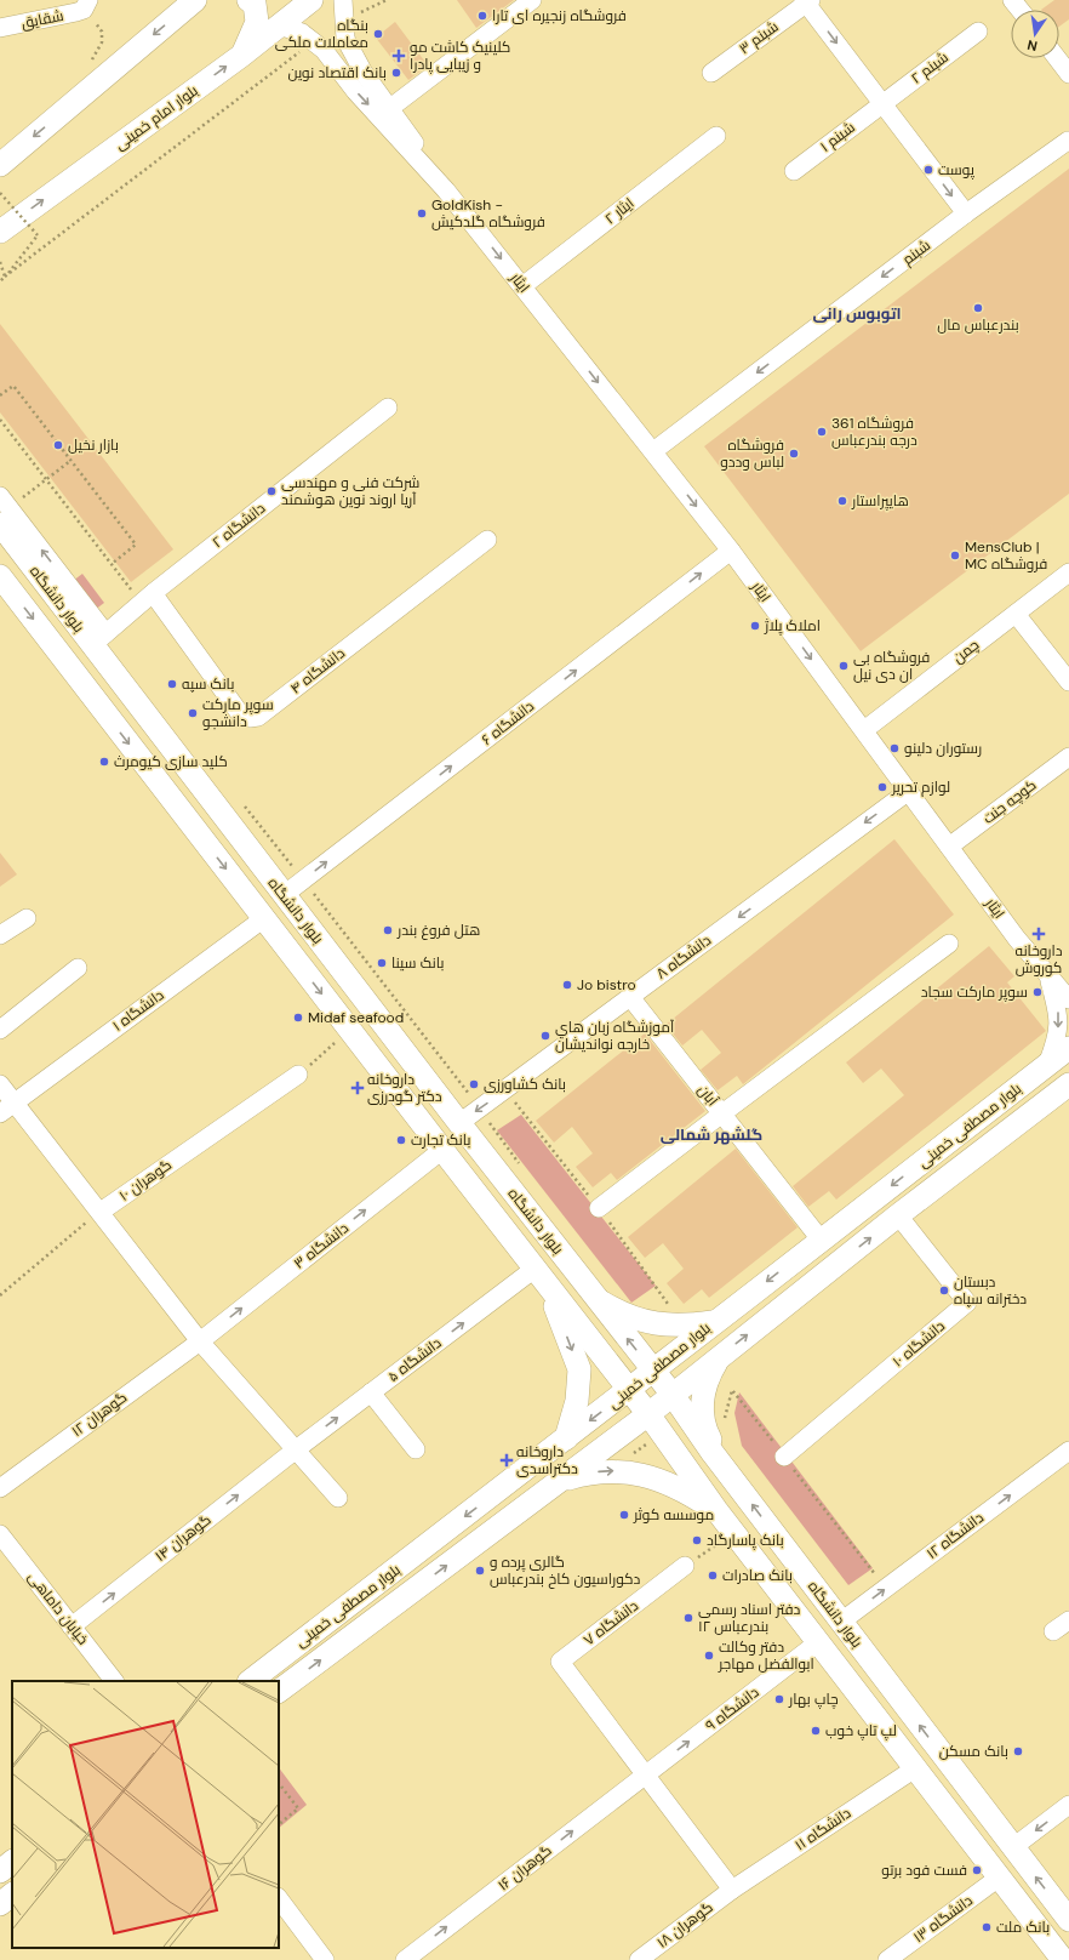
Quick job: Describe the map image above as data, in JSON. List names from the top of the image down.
{
  "streets": {
    "main road": ["بلوار امام خمینی", "بلوار دانشگاه", "بلوار مصطفی خمینی"],
    "street": [
      "شقایق",
      "شبنم ۳",
      "شبنم ۲",
      "شبنم ۱",
      "ایثار ۲",
      "شبنم",
      "ایثار",
      "دانشگاه ۲",
      "چمن",
      "دانشگاه ۴",
      "دانشگاه ۶",
      "کوچه جنت",
      "دانشگاه ۸",
      "دانشگاه ۱",
      "آبان",
      "گوهران ۱۰",
      "دانشگاه ۳",
      "دانشگاه ۱۰",
      "دانشگاه ۵",
      "گوهران ۱۲",
      "دانشگاه ۱۲",
      "گوهران ۱۴",
      "خیابان داماهی",
      "دانشگاه ۷",
      "دانشگاه ۹",
      "دانشگاه ۱۱",
      "گوهران ۱۶",
      "دانشگاه ۱۳",
      "گوهران ۱۸"
    ]
  },
  "crossings": [
    ["شبنم ۲", "شبنم ۱"],
    ["بلوار امام خمینی", "ایثار"],
    ["ایثار ۲", "ایثار"],
    ["شبنم", "ایثار"],
    ["ایثار", "چمن"],
    ["ایثار", "دانشگاه ۶"],
    ["ایثار", "کوچه جنت"],
    ["ایثار", "دانشگاه ۸"],
    ["دانشگاه ۲", "بلوار دانشگاه"],
    ["دانشگاه ۲", "دانشگاه ۴"],
    ["بلوار دانشگاه", "دانشگاه ۶"],
    ["بلوار دانشگاه", "دانشگاه ۸"],
    ["بلوار دانشگاه", "دانشگاه ۱"],
    ["بلوار دانشگاه", "بلوار مصطفی خمینی"],
    ["بلوار دانشگاه", "دانشگاه ۳"],
    ["بلوار دانشگاه", "دانشگاه ۵"],
    ["بلوار دانشگاه", "دانشگاه ۱۲"],
    ["بلوار دانشگاه", "دانشگاه ۹"],
    ["بلوار دانشگاه", "دانشگاه ۱۱"],
    ["بلوار دانشگاه", "دانشگاه ۱۳"],
    ["دانشگاه ۸", "آبان"],
    ["آبان", "بلوار مصطفی خمینی"],
    ["بلوار مصطفی خمینی", "دانشگاه ۱۰"],
    ["دانشگاه ۳", "گوهران ۱۲"],
    ["دانشگاه ۵", "گوهران ۱۴"],
    ["گوهران ۱۴", "خیابان داماهی"],
    ["دانشگاه ۷", "دانشگاه ۹"],
    ["دانشگاه ۷", "گوهران ۱۶"],
    ["دانشگاه ۹", "گوهران ۱۶"],
    ["دانشگاه ۱۱", "گوهران ۱۸"]
  ],
  "one_way": [
    "شبنم",
    "ایثار",
    "دانشگاه ۶",
    "دانشگاه ۳",
    "دانشگاه ۵",
    "دانشگاه ۱۲",
    "گوهران ۱۴",
    "دانشگاه ۹",
    "گوهران ۱۶"
  ],
  "districts": ["اتوبوس رانی", "گلشهر شمالی"],
  "places": {
    "other": [
      "فروشگاه زنجیره ای تارا",
      "بنگاه معاملات ملکی",
      "بانک اقتصاد نوین",
      "پوست",
      "GoldKish - فروشگاه گلدکیش",
      "بندرعباس مال",
      "فروشگاه 361 درجه بندرعباس",
      "بازار نخیل",
      "فروشگاه لباس وددو",
      "شرکت فنی و مهندسی آریا اروند نوین هوشمند",
      "هایپراستار",
      "MensClub | MC فروشگاه",
      "املاک پلاژ",
      "فروشگاه بی ان دی نیل",
      "بانک سپه",
      "سوپر مارکت دانشجو",
      "رستوران دلینو",
      "کلید سازی کیومرث",
      "لوازم تحریر",
      "هتل فروغ بندر",
      "بانک سینا",
      "Jo bistro",
      "سوپر مارکت سجاد",
      "Midaf seafood",
      "آموزشگاه زبان هاي خارجه نوانديشان",
      "بانک کشاورزی",
      "بانک تجارت",
      "دبستان دخترانه سپاه",
      "موسسه کوثر",
      "بانک پاسارگاد",
      "گالری پرده و دکوراسیون کاخ بندرعباس",
      "بانک صادرات",
      "دفتر اسناد رسمی ۱۲ بندرعباس",
      "دفتر وکالت ابوالفضل مهاجر",
      "چاپ بهار",
      "لپ تاپ خوب",
      "بانک مسکن",
      "فست فود برتو",
      "بانک ملت"
    ],
    "health": [
      "کلینیک کاشت مو و زیبایی پادرا",
      "داروخانه کوروش",
      "داروخانه دکتر گودرزی",
      "داروخانه دکتراسدی"
    ]
  },
  "north": "bottom"
}
